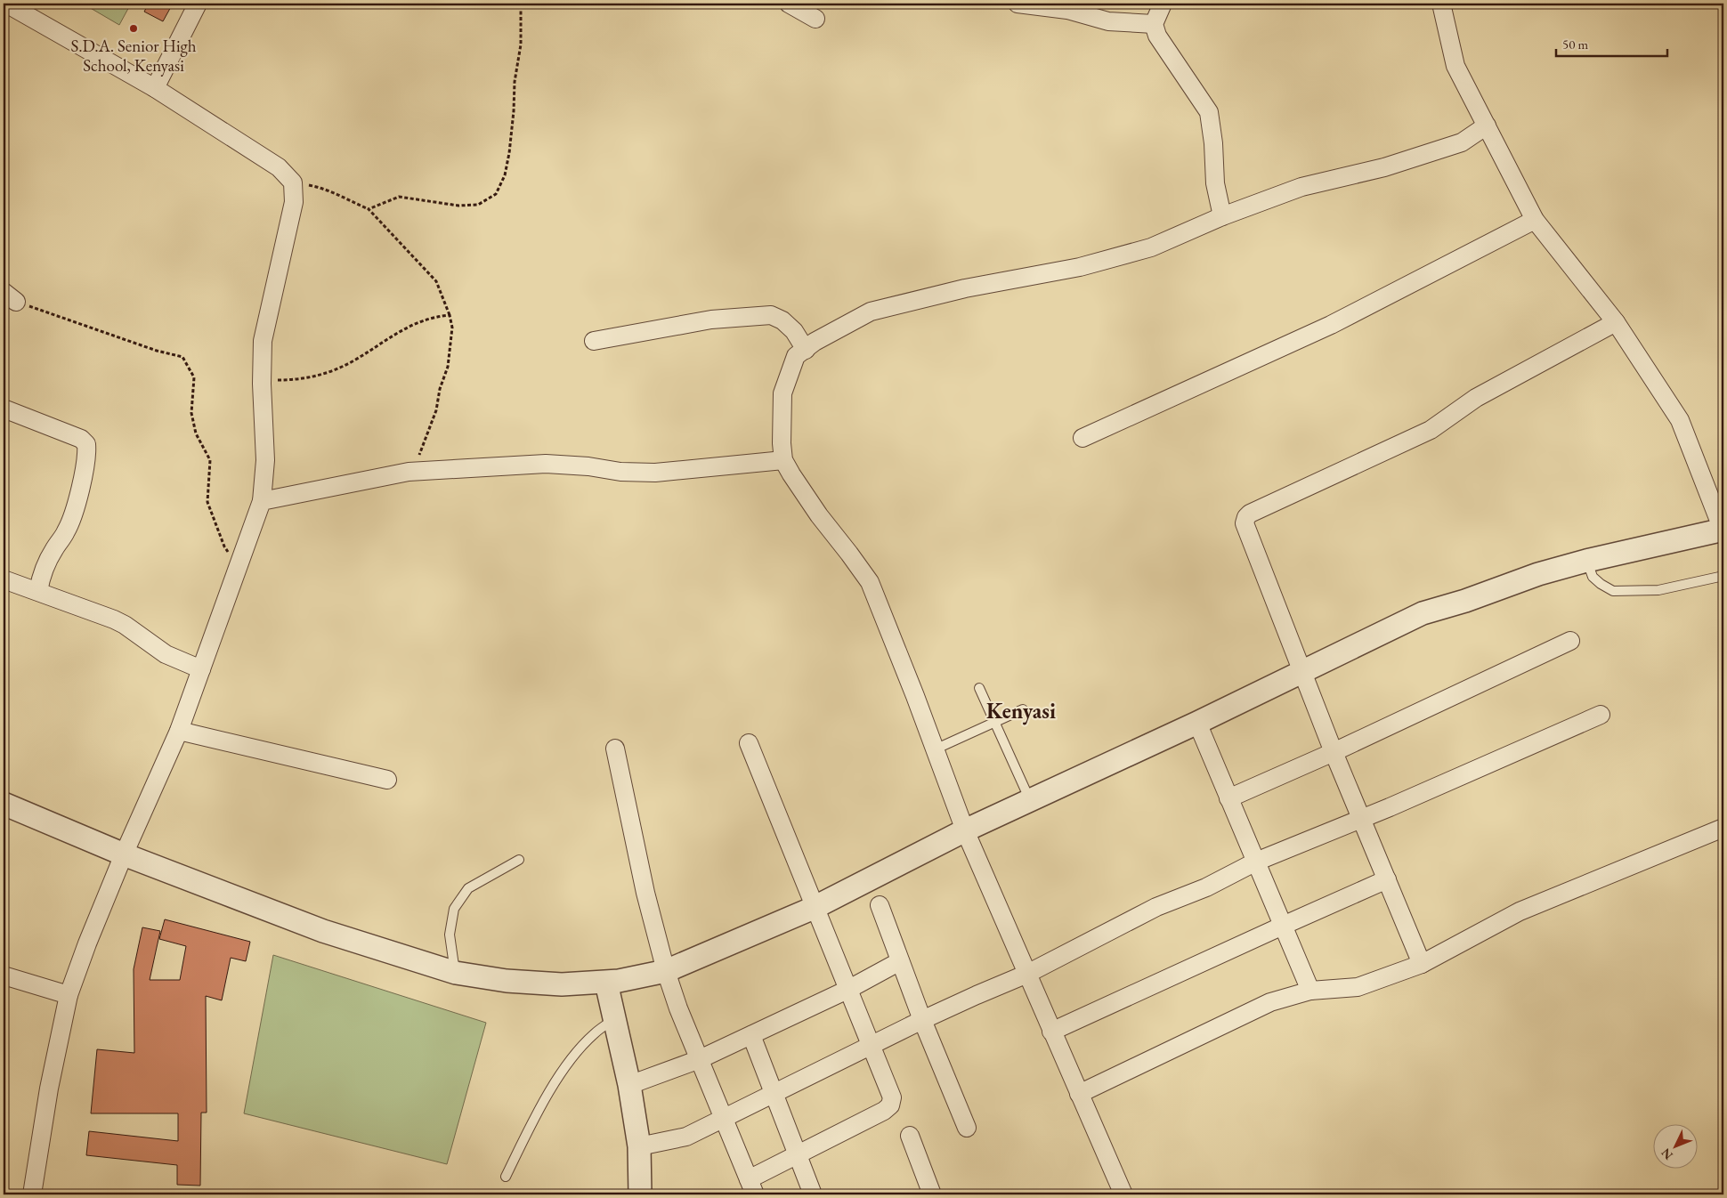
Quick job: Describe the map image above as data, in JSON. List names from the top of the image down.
{
  "districts": ["Kenyasi"],
  "places": ["S.D.A. Senior High School, Kenyasi"],
  "scale_bar": "50 m",
  "north": "bottom left"
}
